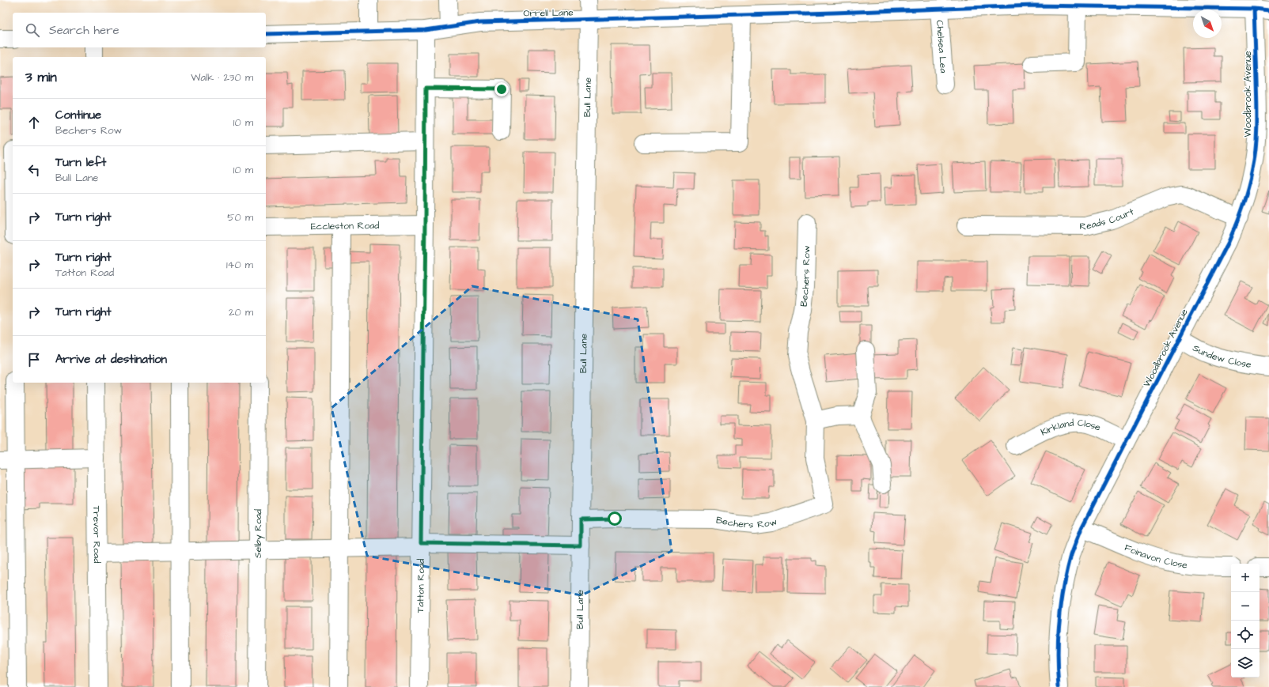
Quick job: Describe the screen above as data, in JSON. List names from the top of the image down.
{
  "streets": {
    "street": [
      "Orrell Lane",
      "Chelsea Lea",
      "Woodbrook Avenue",
      "Bull Lane",
      "Reads Court",
      "Eccleston Road",
      "Bechers Row",
      "Sundew Close",
      "Kirkland Close",
      "Trevor Road",
      "Selby Road",
      "Foinavon Close",
      "Tatton Road"
    ]
  },
  "crossings": [
    ["Orrell Lane", "Chelsea Lea"],
    ["Orrell Lane", "Woodbrook Avenue"],
    ["Orrell Lane", "Bull Lane"],
    ["Orrell Lane", "Tatton Road"],
    ["Woodbrook Avenue", "Reads Court"],
    ["Woodbrook Avenue", "Sundew Close"],
    ["Woodbrook Avenue", "Kirkland Close"],
    ["Woodbrook Avenue", "Foinavon Close"],
    ["Bull Lane", "Bechers Row"],
    ["Eccleston Road", "Tatton Road"]
  ],
  "north": "bottom right",
  "page": {
    "search": "Search here",
    "heading": ["3 min", "Walk · 230 m"],
    "list": [
      ["Continue", "Bechers Row", "10 m"],
      ["Turn left", "Bull Lane", "10 m"],
      ["Turn right", "50 m"],
      ["Turn right", "Tatton Road", "140 m"],
      ["Turn right", "20 m"],
      "Arrive at destination"
    ],
    "map_buttons": ["+", "−"]
  }
}
